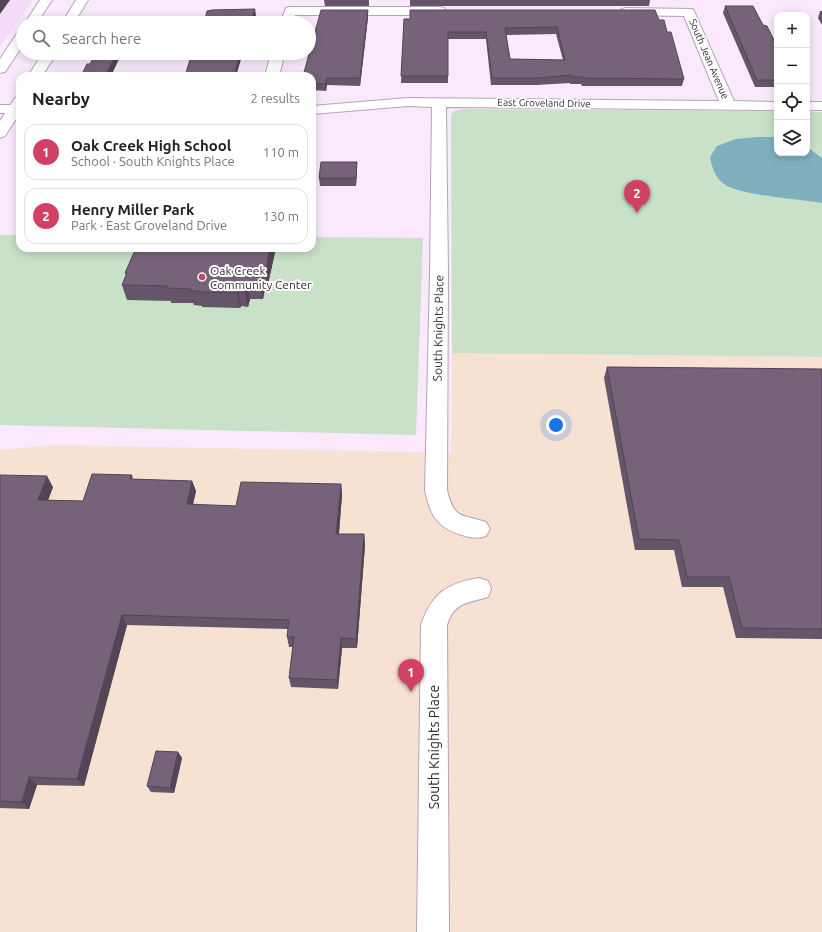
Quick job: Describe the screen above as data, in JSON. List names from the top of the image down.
{
  "streets": {
    "street": ["South Jean Avenue", "East Groveland Drive", "South Knights Place"]
  },
  "crossings": [
    ["South Jean Avenue", "East Groveland Drive"],
    ["East Groveland Drive", "South Knights Place"]
  ],
  "places": ["Oak Creek Community Center"],
  "page": {
    "map_buttons": ["+", "−"],
    "search": "Search here",
    "heading": ["Nearby", "2 results"],
    "list": [
      {
        "mark": "1",
        "name": "Oak Creek High School",
        "note": "School · South Knights Place",
        "value": "110 m"
      },
      {
        "mark": "2",
        "name": "Henry Miller Park",
        "note": "Park · East Groveland Drive",
        "value": "130 m"
      }
    ],
    "pins": ["2", "1"]
  }
}
